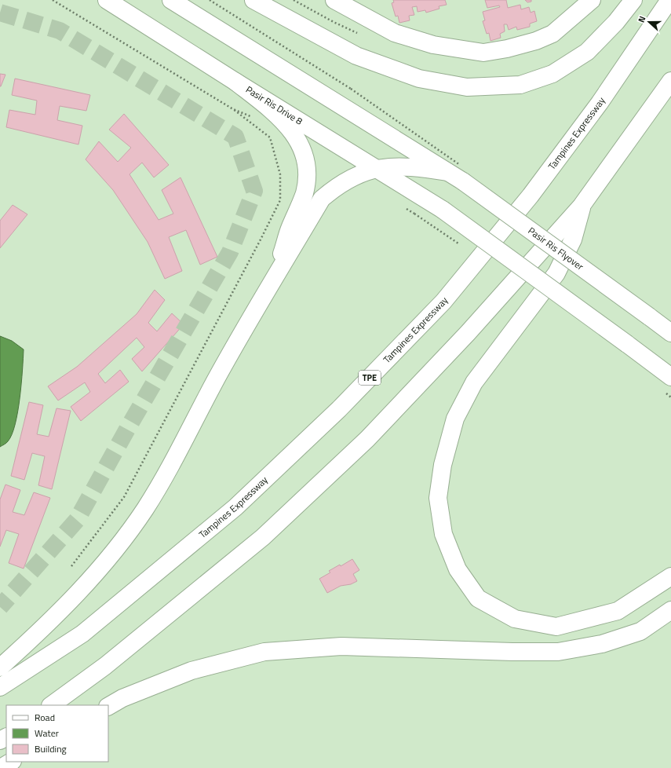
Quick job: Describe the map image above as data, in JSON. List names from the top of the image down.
{
  "streets": {
    "main road": [
      "Pasir Ris Drive 8",
      "Tampines Expressway",
      "Pasir Ris Flyover",
      "TPE"
    ]
  },
  "legend": ["Road", "Water", "Building"],
  "north": "left"
}
